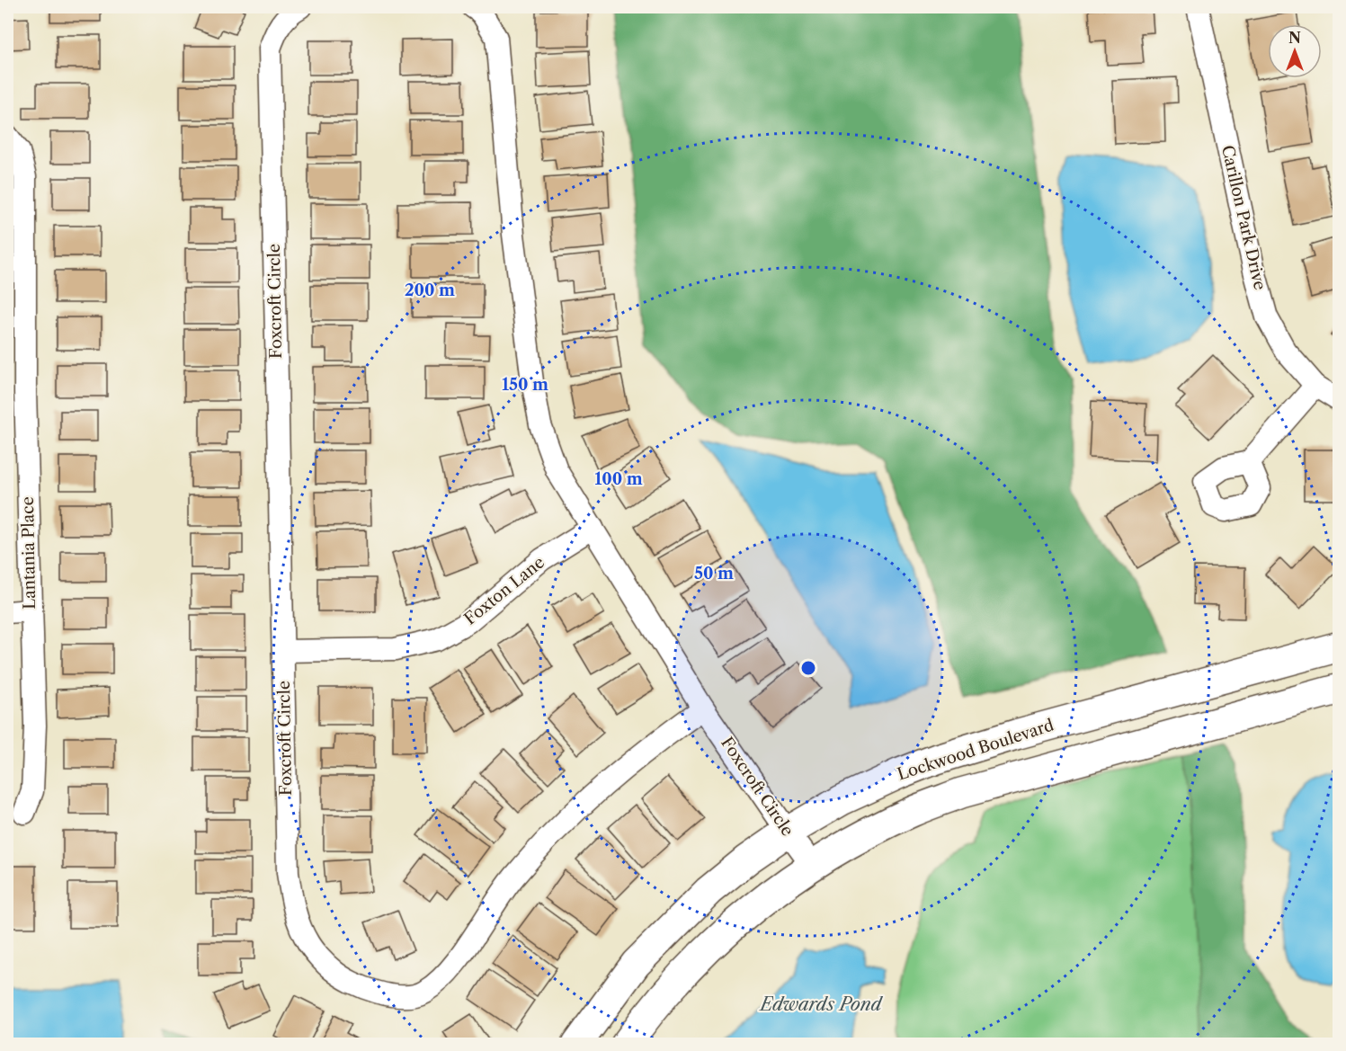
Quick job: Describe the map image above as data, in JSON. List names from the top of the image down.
{
  "streets": {
    "main road": ["Lockwood Boulevard"],
    "street": [
      "Carillon Park Drive",
      "Foxcroft Circle",
      "Lantania Place",
      "Foxton Lane"
    ]
  },
  "crossings": [
    ["Foxcroft Circle", "Foxton Lane"],
    ["Foxcroft Circle", "Lockwood Boulevard"]
  ],
  "water": ["Edwards Pond"],
  "north": "top",
  "rings": [
    "200 m",
    "150 m",
    "100 m",
    "50 m"
  ]
}
